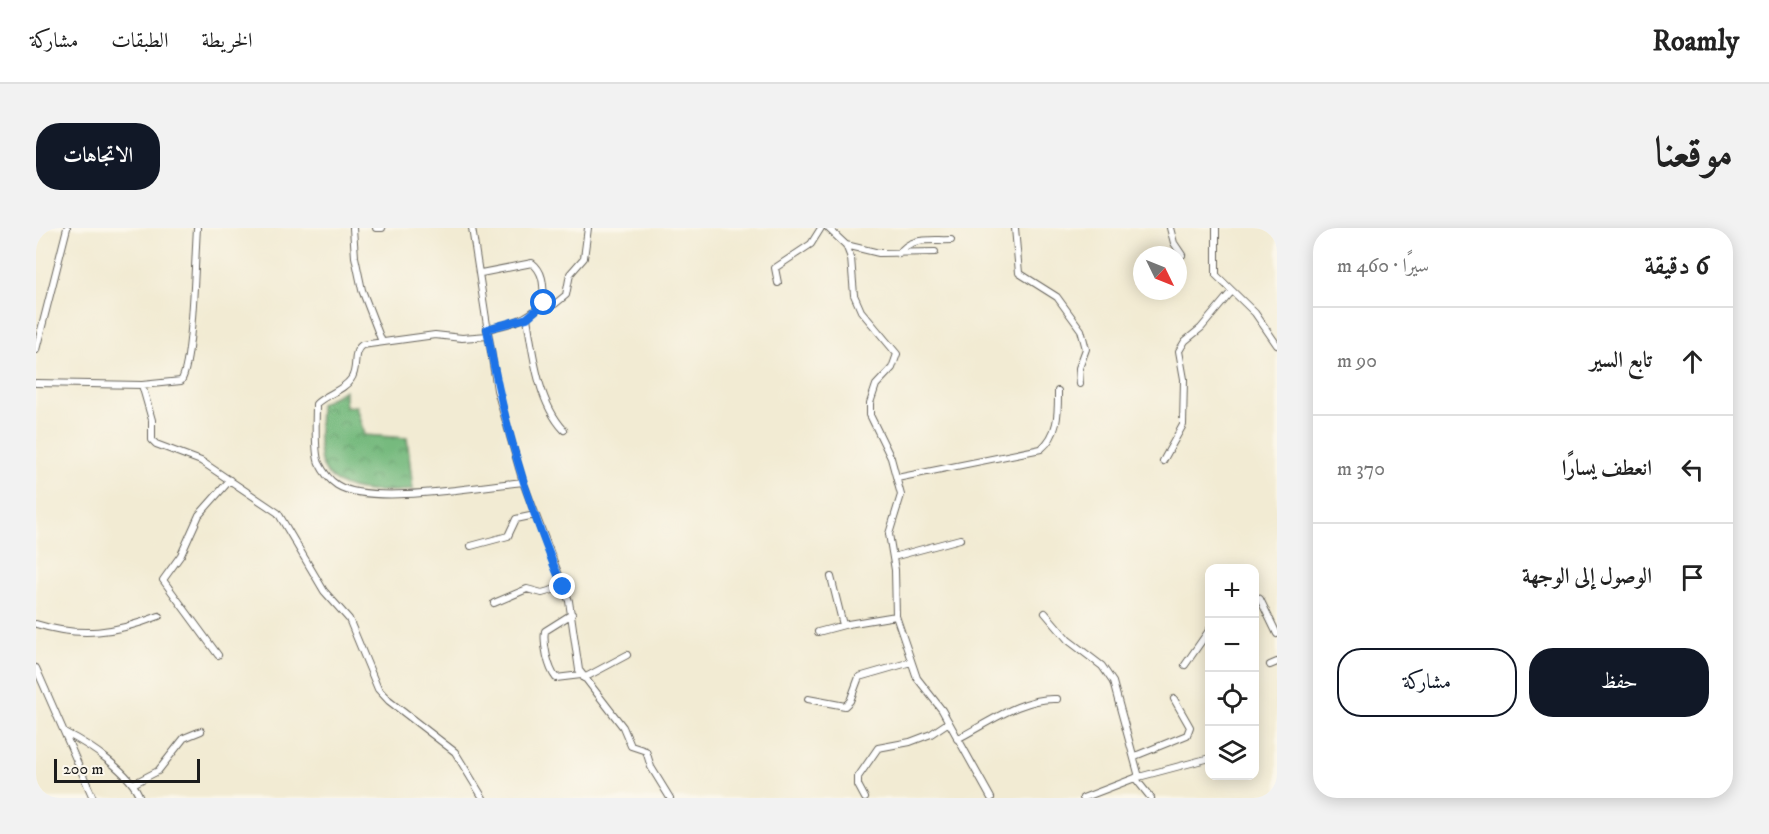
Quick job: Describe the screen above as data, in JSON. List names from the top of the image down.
{
  "scale_bar": "200 m",
  "north": "bottom right",
  "page": {
    "header": "Roamly",
    "nav": ["الخريطة", "الطبقات", "مشاركة"],
    "title": "موقعنا",
    "buttons": [
      "الاتجاهات",
      ["حفظ", "مشاركة"]
    ],
    "heading": ["6 دقيقة", "سيرًا · 460 m"],
    "list": [
      ["تابع السير", "90 m"],
      ["انعطف يسارًا", "370 m"],
      "الوصول إلى الوجهة"
    ],
    "map_buttons": ["+", "−"],
    "scale": "200 m"
  }
}
